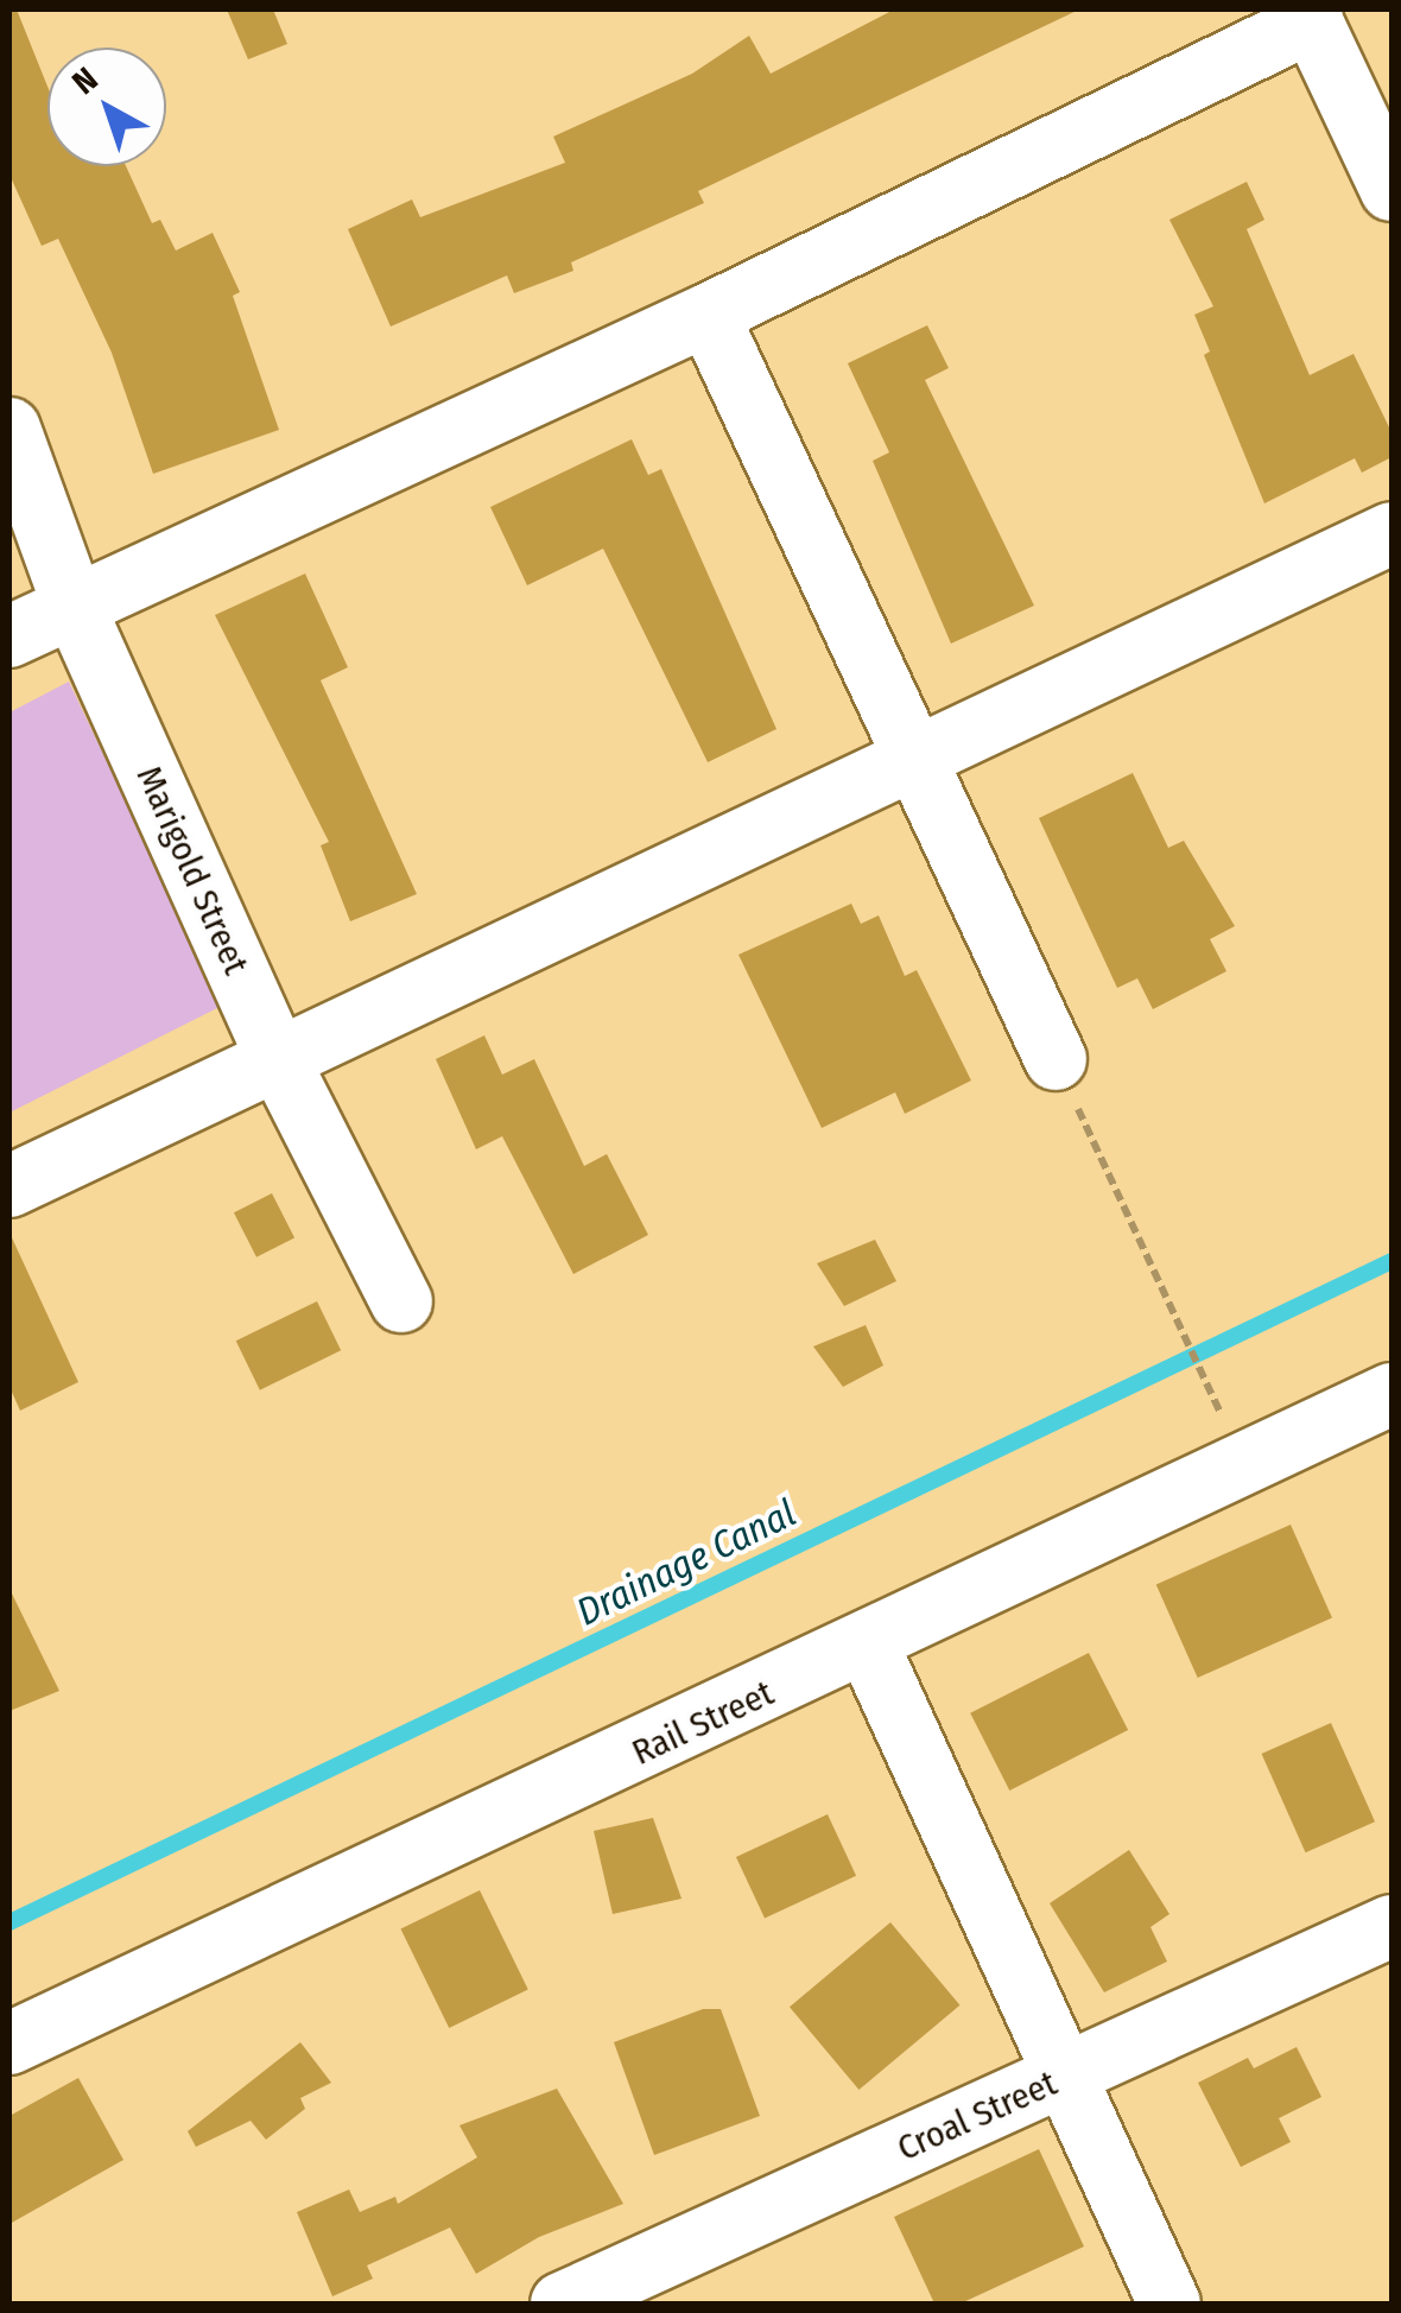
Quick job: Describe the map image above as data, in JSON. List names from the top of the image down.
{
  "streets": {
    "street": ["Marigold Street", "Rail Street", "Croal Street"]
  },
  "water": ["Drainage Canal"],
  "north": "top left"
}
